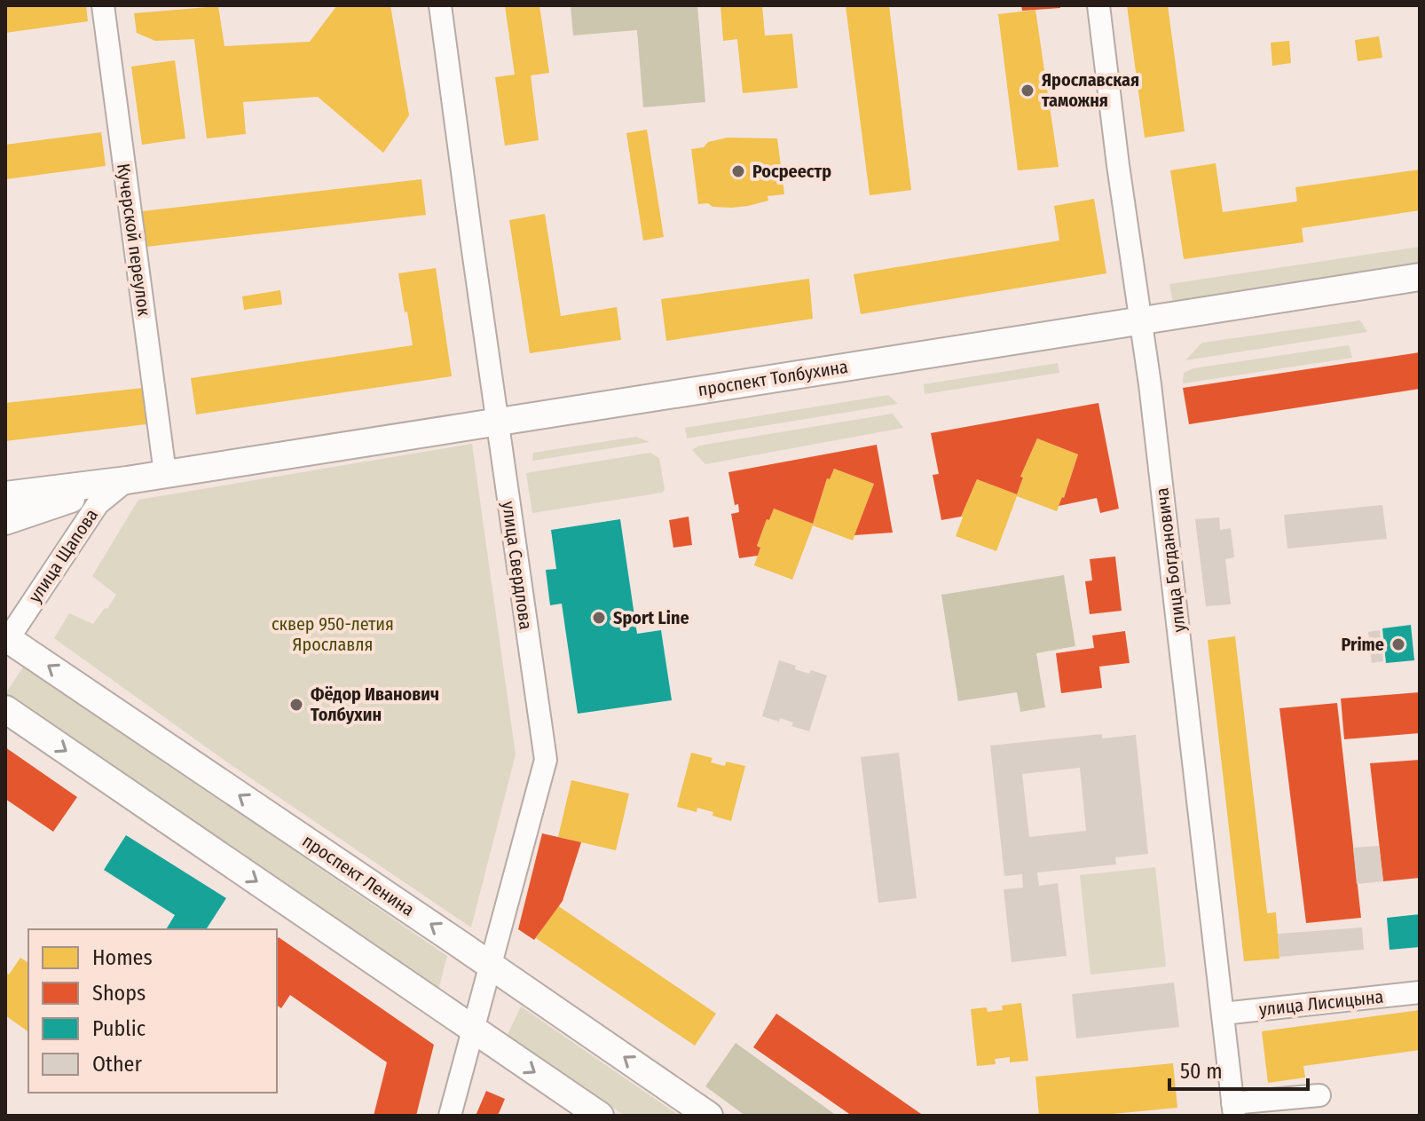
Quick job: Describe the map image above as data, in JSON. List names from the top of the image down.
{
  "streets": {
    "main road": ["проспект Толбухина", "проспект Ленина"],
    "street": [
      "Кучерской переулок",
      "улица Щапова",
      "улица Богдановича",
      "улица Свердлова",
      "улица Лисицына"
    ]
  },
  "crossings": [
    ["Кучерской переулок", "проспект Толбухина"],
    ["проспект Толбухина", "улица Щапова"],
    ["проспект Толбухина", "улица Богдановича"],
    ["проспект Толбухина", "улица Свердлова"],
    ["улица Щапова", "проспект Ленина"],
    ["улица Богдановича", "улица Лисицына"],
    ["улица Свердлова", "проспект Ленина"]
  ],
  "parks": ["сквер 950-летия Ярославля"],
  "places": [
    "Ярославская таможня",
    "Росреестр",
    "Sport Line",
    "Prime",
    "Фёдор Иванович Толбухин"
  ],
  "legend": [
    "Homes",
    "Shops",
    "Public",
    "Other"
  ],
  "scale_bar": "50 m"
}
